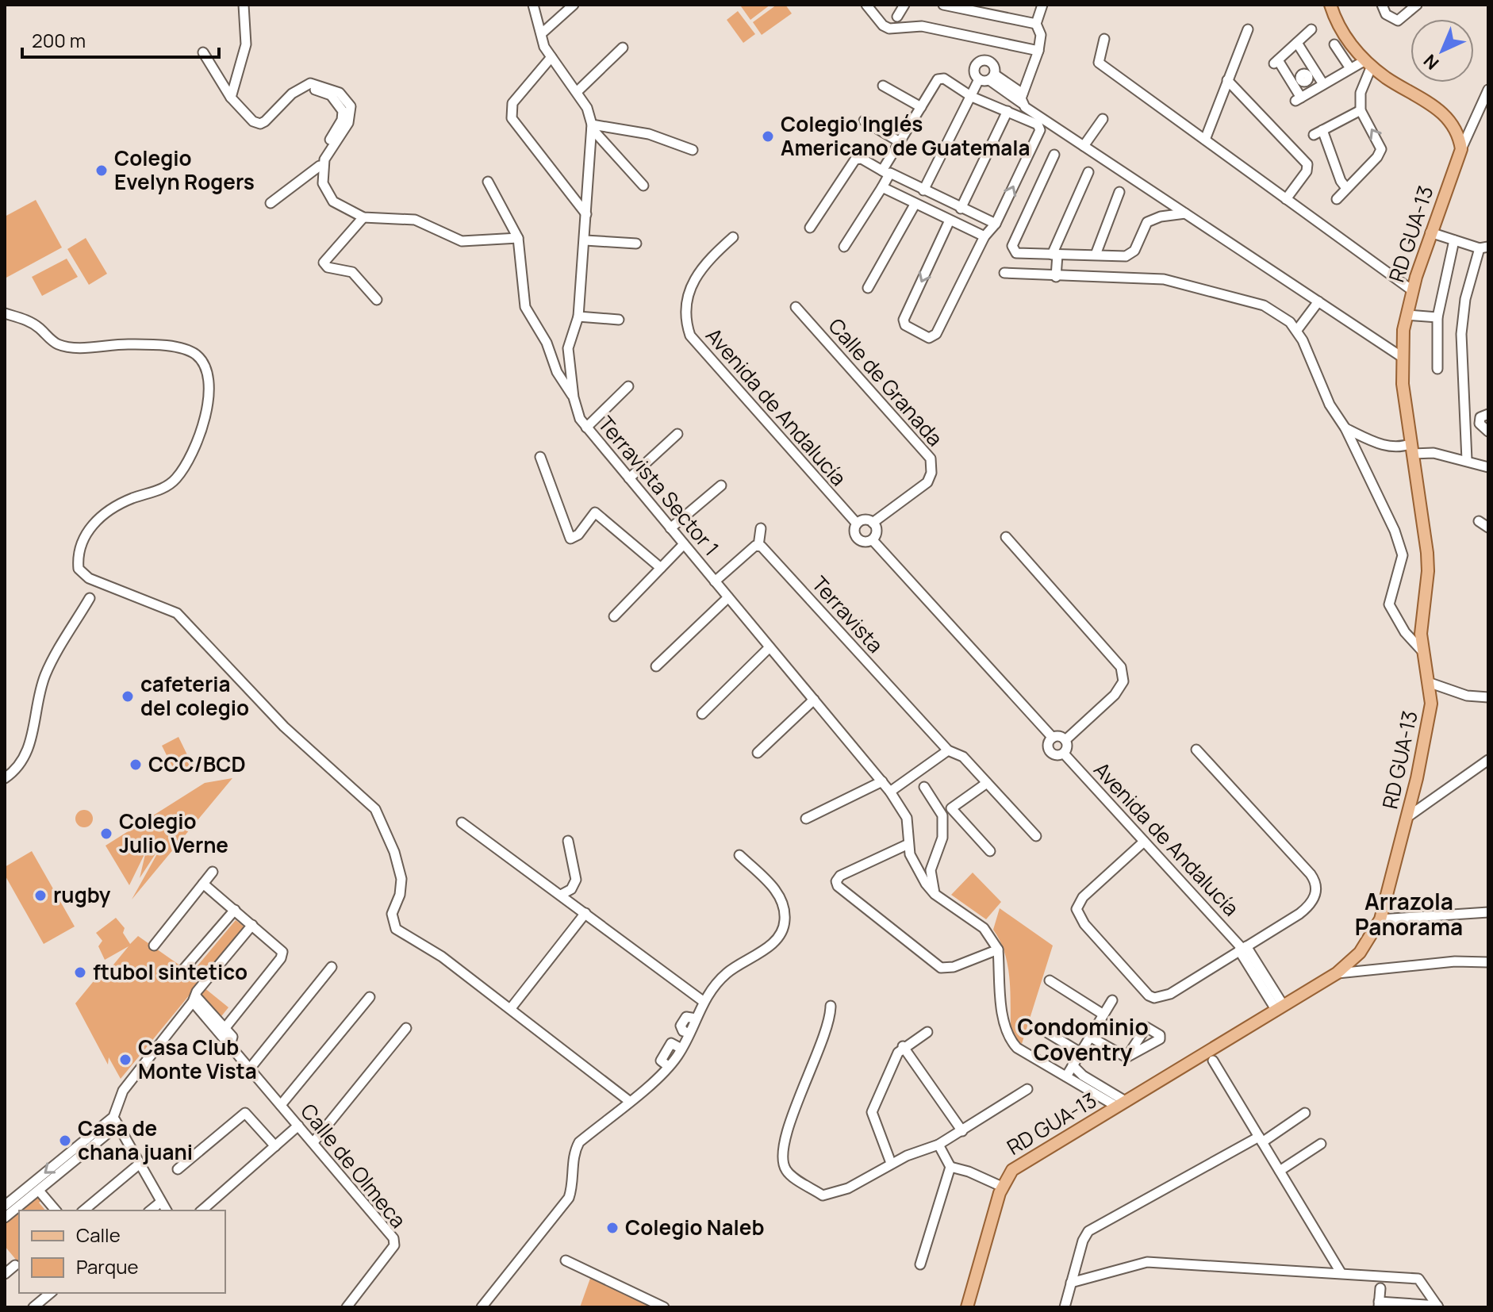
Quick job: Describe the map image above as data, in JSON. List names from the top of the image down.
{
  "streets": {
    "main road": ["RD GUA-13"],
    "street": [
      "Calle de Granada",
      "Avenida de Andalucía",
      "Terravista Sector 1",
      "Terravista",
      "Calle de Olmeca"
    ]
  },
  "crossings": [
    ["RD GUA-13", "Avenida de Andalucía"],
    ["Calle de Granada", "Avenida de Andalucía"]
  ],
  "districts": ["Arrazola Panorama", "Condominio Coventry"],
  "places": [
    "Colegio Inglés Americano de Guatemala",
    "Colegio Evelyn Rogers",
    "cafeteria del colegio",
    "CCC/BCD",
    "Colegio Julio Verne",
    "rugby",
    "ftubol sintetico",
    "Casa Club Monte Vista",
    "Casa de chana juani",
    "Colegio Naleb"
  ],
  "legend": ["Calle", "Parque"],
  "scale_bar": "200 m",
  "north": "bottom left"
}
